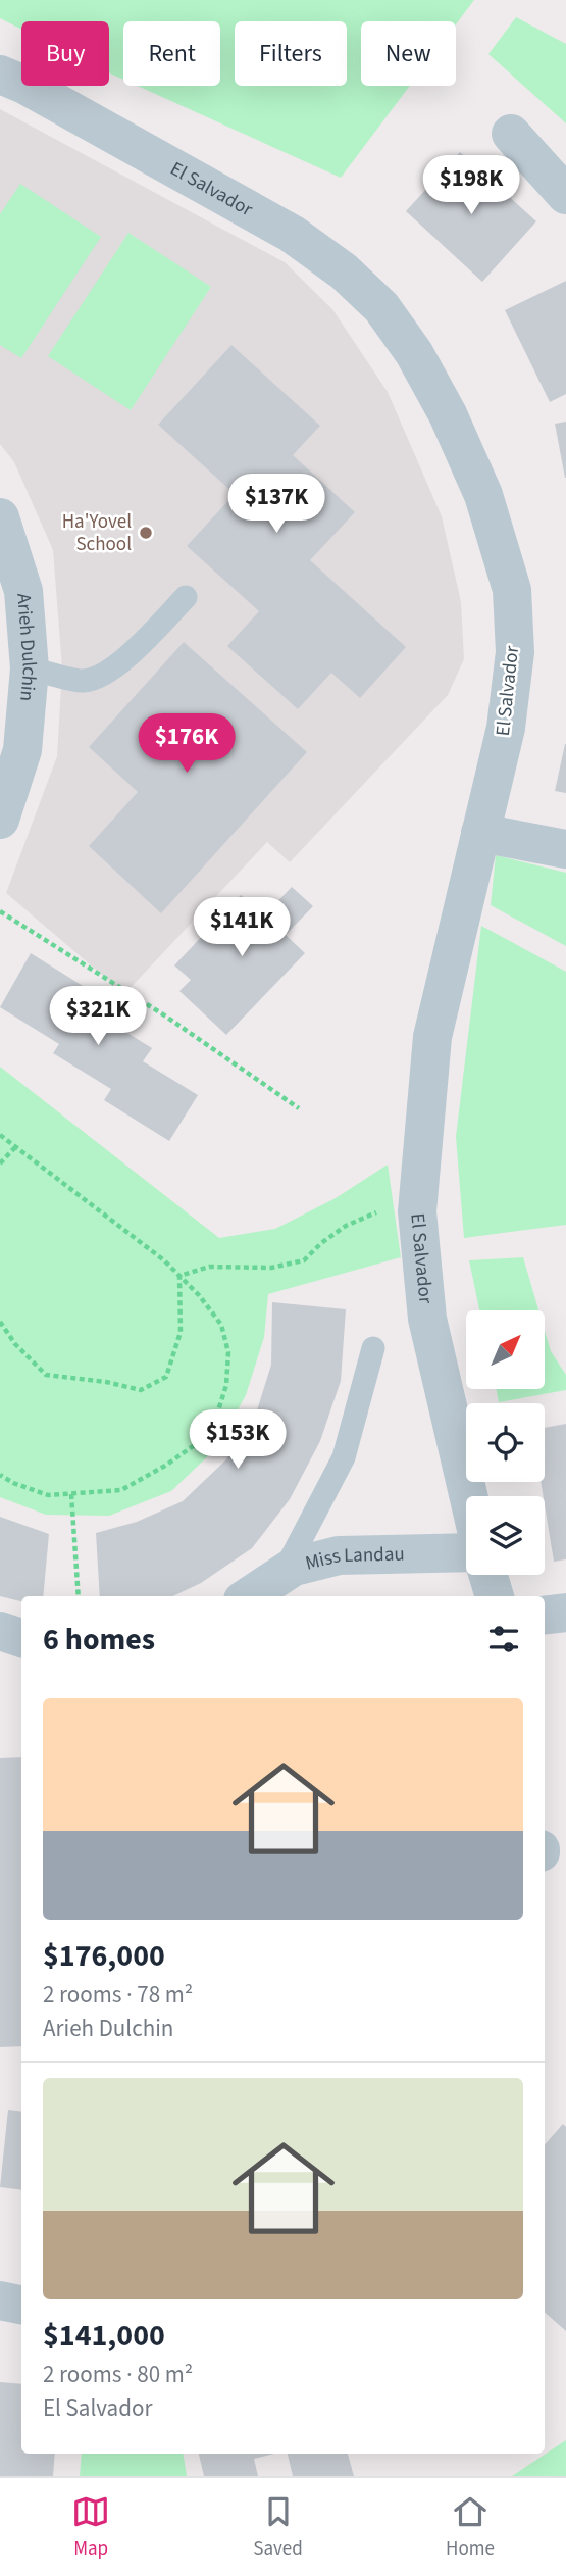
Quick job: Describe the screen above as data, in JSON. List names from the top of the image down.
{
  "streets": {
    "street": ["El Salvador", "Arieh Dulchin", "Miss Landau"]
  },
  "places": ["Ha'Yovel School"],
  "north": "top right",
  "page": {
    "chip": [
      "Buy",
      "Rent",
      "Filters",
      "New"
    ],
    "price": [
      "$198K",
      "$137K",
      "$176K",
      "$141K",
      "$321K",
      "$153K"
    ],
    "heading": "6 homes",
    "list": [
      {
        "name": "$176,000",
        "note": "2 rooms · 78 m² · Arieh Dulchin"
      },
      {
        "name": "$141,000",
        "note": "2 rooms · 80 m² · El Salvador"
      }
    ],
    "tabs": ["Map", "Saved", "Home"]
  }
}
